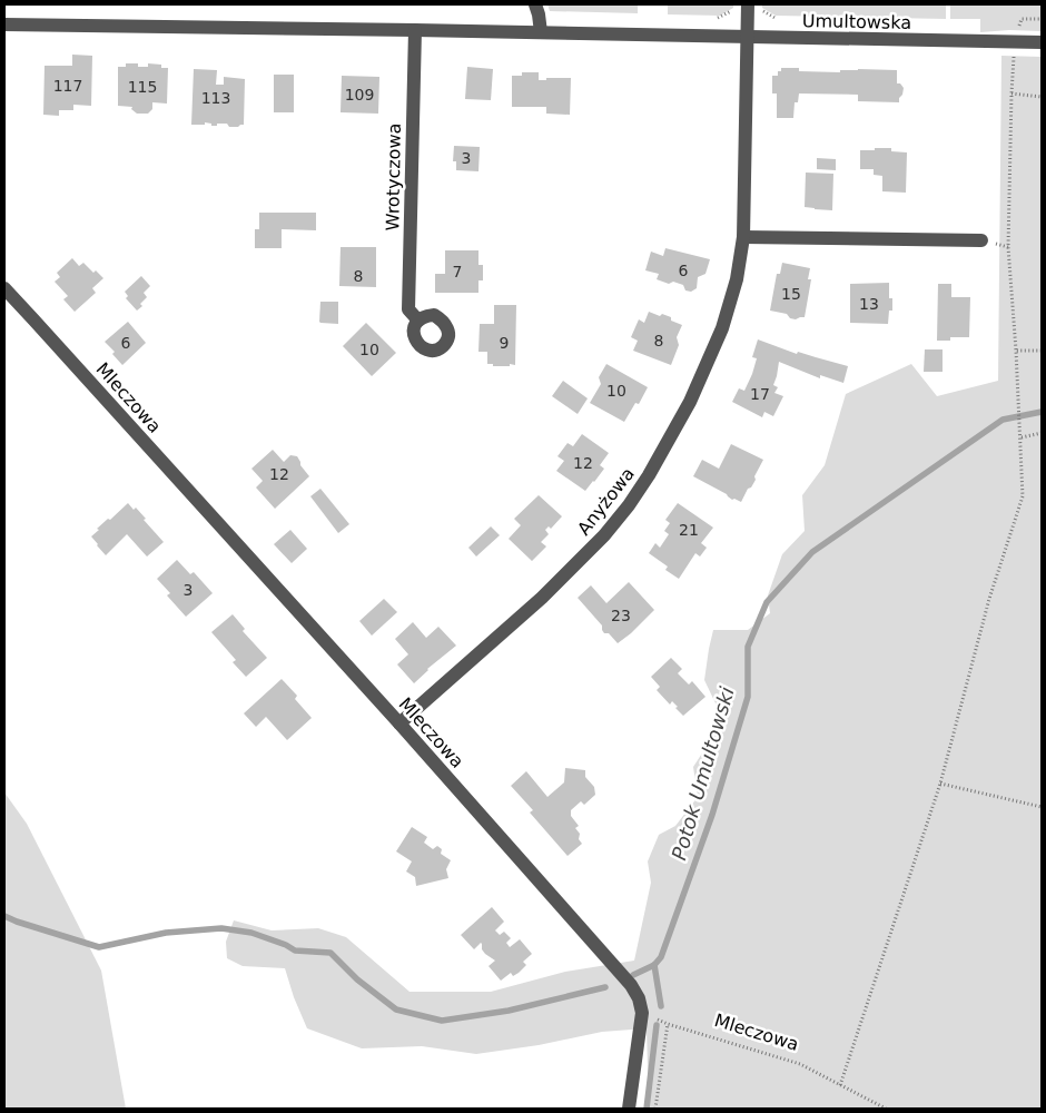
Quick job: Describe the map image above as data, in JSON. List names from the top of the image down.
{
  "streets": {
    "street": [
      "Umultowska",
      "Wrotyczowa",
      "Mleczowa",
      "Anyżowa"
    ]
  },
  "crossings": [
    ["Umultowska", "Wrotyczowa"],
    ["Umultowska", "Anyżowa"],
    ["Mleczowa", "Anyżowa"]
  ],
  "water": ["Potok Umultowski"],
  "house_numbers": [
    "117",
    "115",
    "109",
    "113",
    "3",
    "6",
    "7",
    "8",
    "15",
    "13",
    "8",
    "6",
    "9",
    "10",
    "10",
    "17",
    "12",
    "12",
    "21",
    "3",
    "23"
  ]
}
